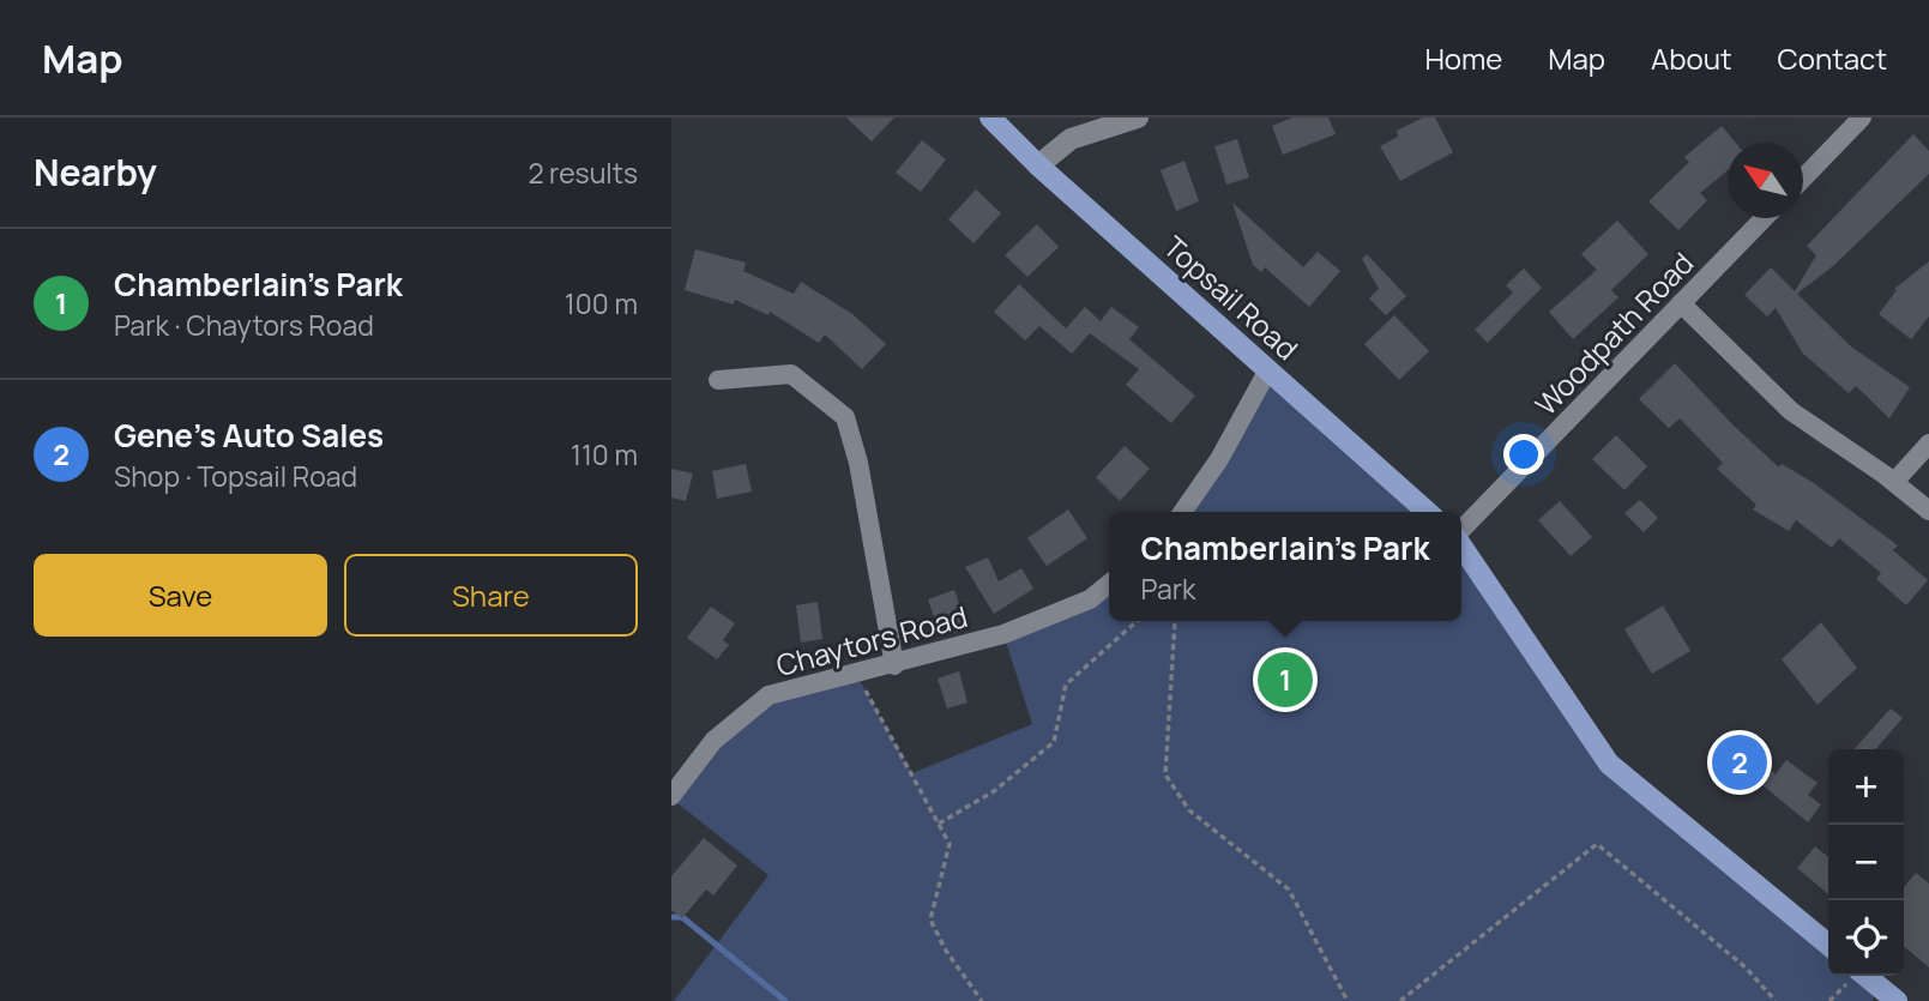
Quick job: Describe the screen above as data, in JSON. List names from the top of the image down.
{
  "streets": {
    "main road": ["Topsail Road"],
    "street": ["Woodpath Road", "Chaytors Road"]
  },
  "north": "top left",
  "page": {
    "header": "Map",
    "nav": [
      "Home",
      "Map",
      "About",
      "Contact"
    ],
    "heading": ["Nearby", "2 results"],
    "list": [
      {
        "mark": "1",
        "name": "Chamberlain's Park",
        "note": "Park · Chaytors Road",
        "value": "100 m"
      },
      {
        "mark": "2",
        "name": "Gene's Auto Sales",
        "note": "Shop · Topsail Road",
        "value": "110 m"
      }
    ],
    "popup": ["Chamberlain's Park", "Park"],
    "buttons": ["Save", "Share"],
    "pins": ["1", "2"],
    "map_buttons": ["+", "−"]
  }
}
